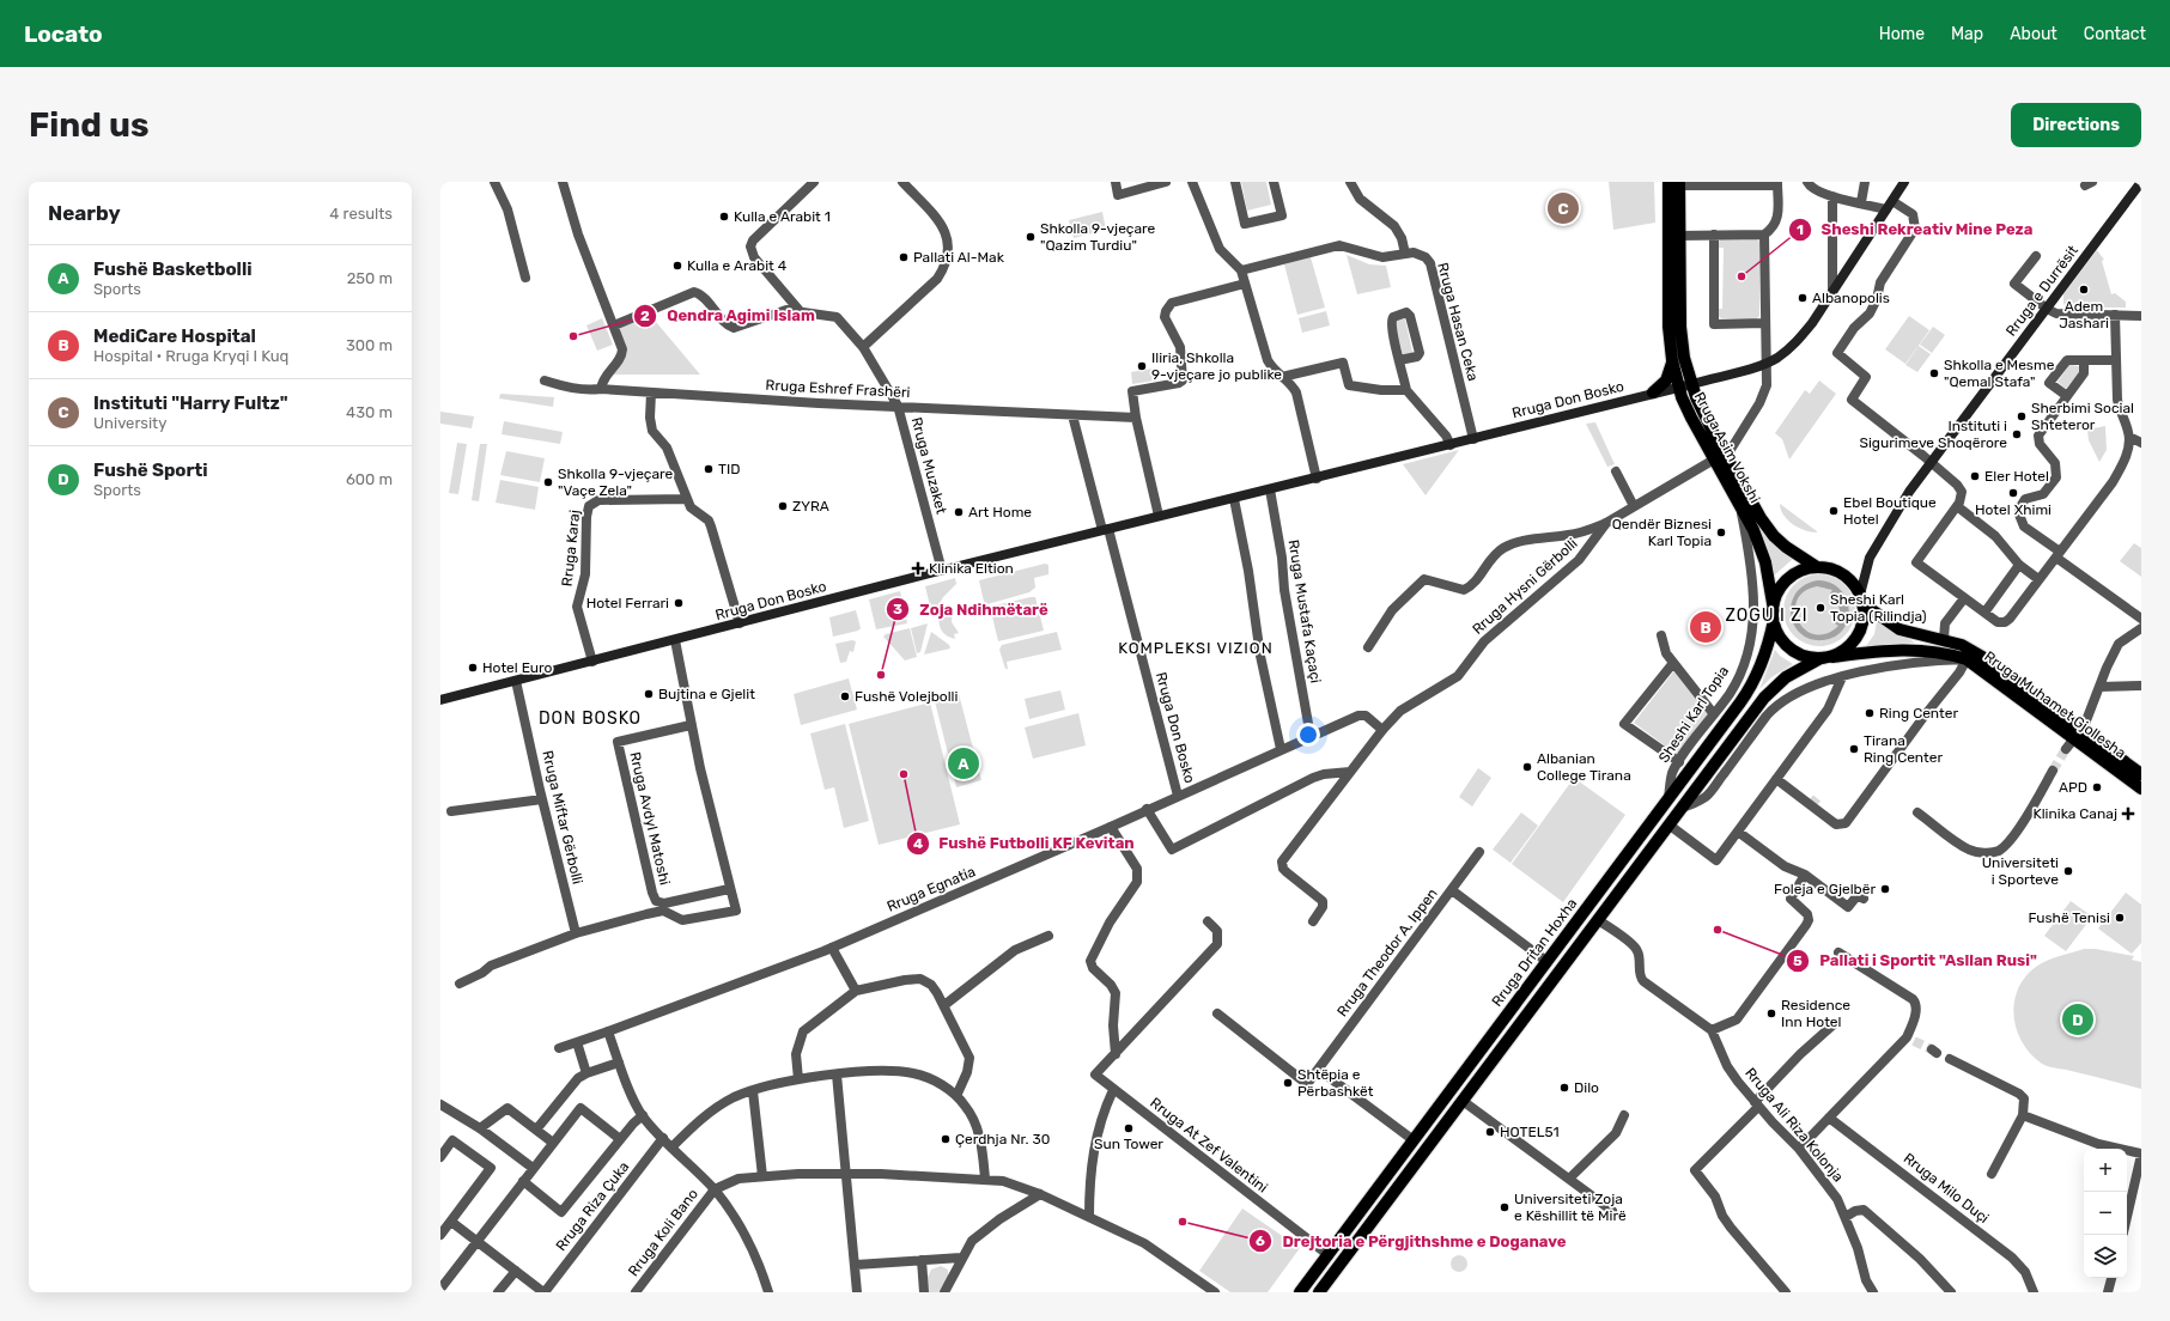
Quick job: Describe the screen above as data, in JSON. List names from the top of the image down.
{
  "streets": {
    "main road": [
      "Rruga e Durrësit",
      "Rruga Don Bosko",
      "Rruga Asim Vokshi",
      "Rruga Muhamet Gjollesha",
      "Rruga Dritan Hoxha"
    ],
    "street": [
      "Rruga Hasan Ceka",
      "Rruga Eshref Frashëri",
      "Rruga Muzaket",
      "Rruga Karaj",
      "Rruga Hysni Gërbolli",
      "Rruga Mustafa Kaçaçi",
      "Sheshi Karl Topia",
      "Rruga Miftar Gërbolli",
      "Rruga Avdyl Matoshi",
      "Rruga Egnatia",
      "Rruga Theodor A. Ippen",
      "Rruga Ali Riza Kolonja",
      "Rruga At Zef Valentini",
      "Rruga Milo Duçi",
      "Rruga Riza Çuka",
      "Rruga Koli Bano"
    ]
  },
  "crossings": [
    ["Rruga e Durrësit", "Rruga Asim Vokshi"],
    ["Rruga e Durrësit", "Rruga Muhamet Gjollesha"],
    ["Rruga e Durrësit", "Rruga Dritan Hoxha"],
    ["Rruga Hasan Ceka", "Rruga Don Bosko"],
    ["Rruga Eshref Frashëri", "Rruga Muzaket"],
    ["Rruga Don Bosko", "Rruga Asim Vokshi"],
    ["Rruga Don Bosko", "Rruga Muzaket"],
    ["Rruga Don Bosko", "Rruga Karaj"],
    ["Rruga Don Bosko", "Rruga Mustafa Kaçaçi"],
    ["Rruga Don Bosko", "Rruga Miftar Gërbolli"],
    ["Rruga Don Bosko", "Rruga Egnatia"],
    ["Rruga Asim Vokshi", "Rruga Hysni Gërbolli"],
    ["Rruga Asim Vokshi", "Rruga Muhamet Gjollesha"],
    ["Rruga Asim Vokshi", "Sheshi Karl Topia"],
    ["Rruga Asim Vokshi", "Rruga Dritan Hoxha"],
    ["Rruga Hysni Gërbolli", "Rruga Egnatia"],
    ["Rruga Mustafa Kaçaçi", "Rruga Egnatia"],
    ["Rruga Muhamet Gjollesha", "Rruga Dritan Hoxha"],
    ["Sheshi Karl Topia", "Rruga Dritan Hoxha"],
    ["Rruga Dritan Hoxha", "Rruga At Zef Valentini"]
  ],
  "districts": ["ZOGU I ZI", "KOMPLEKSI VIZION", "DON BOSKO"],
  "places": {
    "other": [
      "Kulla e Arabit 1",
      "Shkolla 9-vjeçare \"Qazim Turdiu\"",
      "Pallati Al-Mak",
      "Kulla e Arabit 4",
      "Sheshi Rekreativ Mine Peza",
      "Adem Jashari",
      "Albanopolis",
      "Qendra Agimi Islam",
      "Iliria, Shkolla 9-vjeçare jo publike",
      "Shkolla e Mesme \"Qemal Stafa\"",
      "Sherbimi Social Shteteror",
      "Instituti i Sigurimeve Shoqërore",
      "TID",
      "Eler Hotel",
      "Shkolla 9-vjeçare \"Vaçe Zela\"",
      "Hotel Xhimi",
      "ZYRA",
      "Ebel Boutique Hotel",
      "Art Home",
      "Qendër Biznesi Karl Topia",
      "Hotel Ferrari",
      "Sheshi Karl Topia (Rilindja)",
      "Hotel Euro",
      "Zoja Ndihmëtarë",
      "Bujtina e Gjelit",
      "Fushë Volejbolli",
      "Ring Center",
      "Tirana Ring Center",
      "Albanian College Tirana",
      "Fushë Futbolli KF Kevitan",
      "APD",
      "Universiteti i Sporteve",
      "Foleja e Gjelbër",
      "Fushë Tenisi",
      "Pallati i Sportit \"Asllan Rusi\"",
      "Residence Inn Hotel",
      "Shtëpia e Përbashkët",
      "Dilo",
      "Sun Tower",
      "HOTEL51",
      "Çerdhja Nr. 30",
      "Universiteti Zoja e Këshillit të Mirë",
      "Drejtoria e Përgjithshme e Doganave"
    ],
    "health": ["Klinika Eltion", "Klinika Canaj"]
  },
  "page": {
    "header": "Locato",
    "nav": [
      "Home",
      "Map",
      "About",
      "Contact"
    ],
    "buttons": "Directions",
    "title": "Find us",
    "heading": ["Nearby", "4 results"],
    "pins": [
      "C",
      "B",
      "A",
      "D"
    ],
    "list": [
      {
        "mark": "A",
        "name": "Fushë Basketbolli",
        "note": "Sports",
        "value": "250 m"
      },
      {
        "mark": "B",
        "name": "MediCare Hospital",
        "note": "Hospital · Rruga Kryqi I Kuq",
        "value": "300 m"
      },
      {
        "mark": "C",
        "name": "Instituti \"Harry Fultz\"",
        "note": "University",
        "value": "430 m"
      },
      {
        "mark": "D",
        "name": "Fushë Sporti",
        "note": "Sports",
        "value": "600 m"
      }
    ],
    "map_buttons": ["+", "−"]
  }
}
